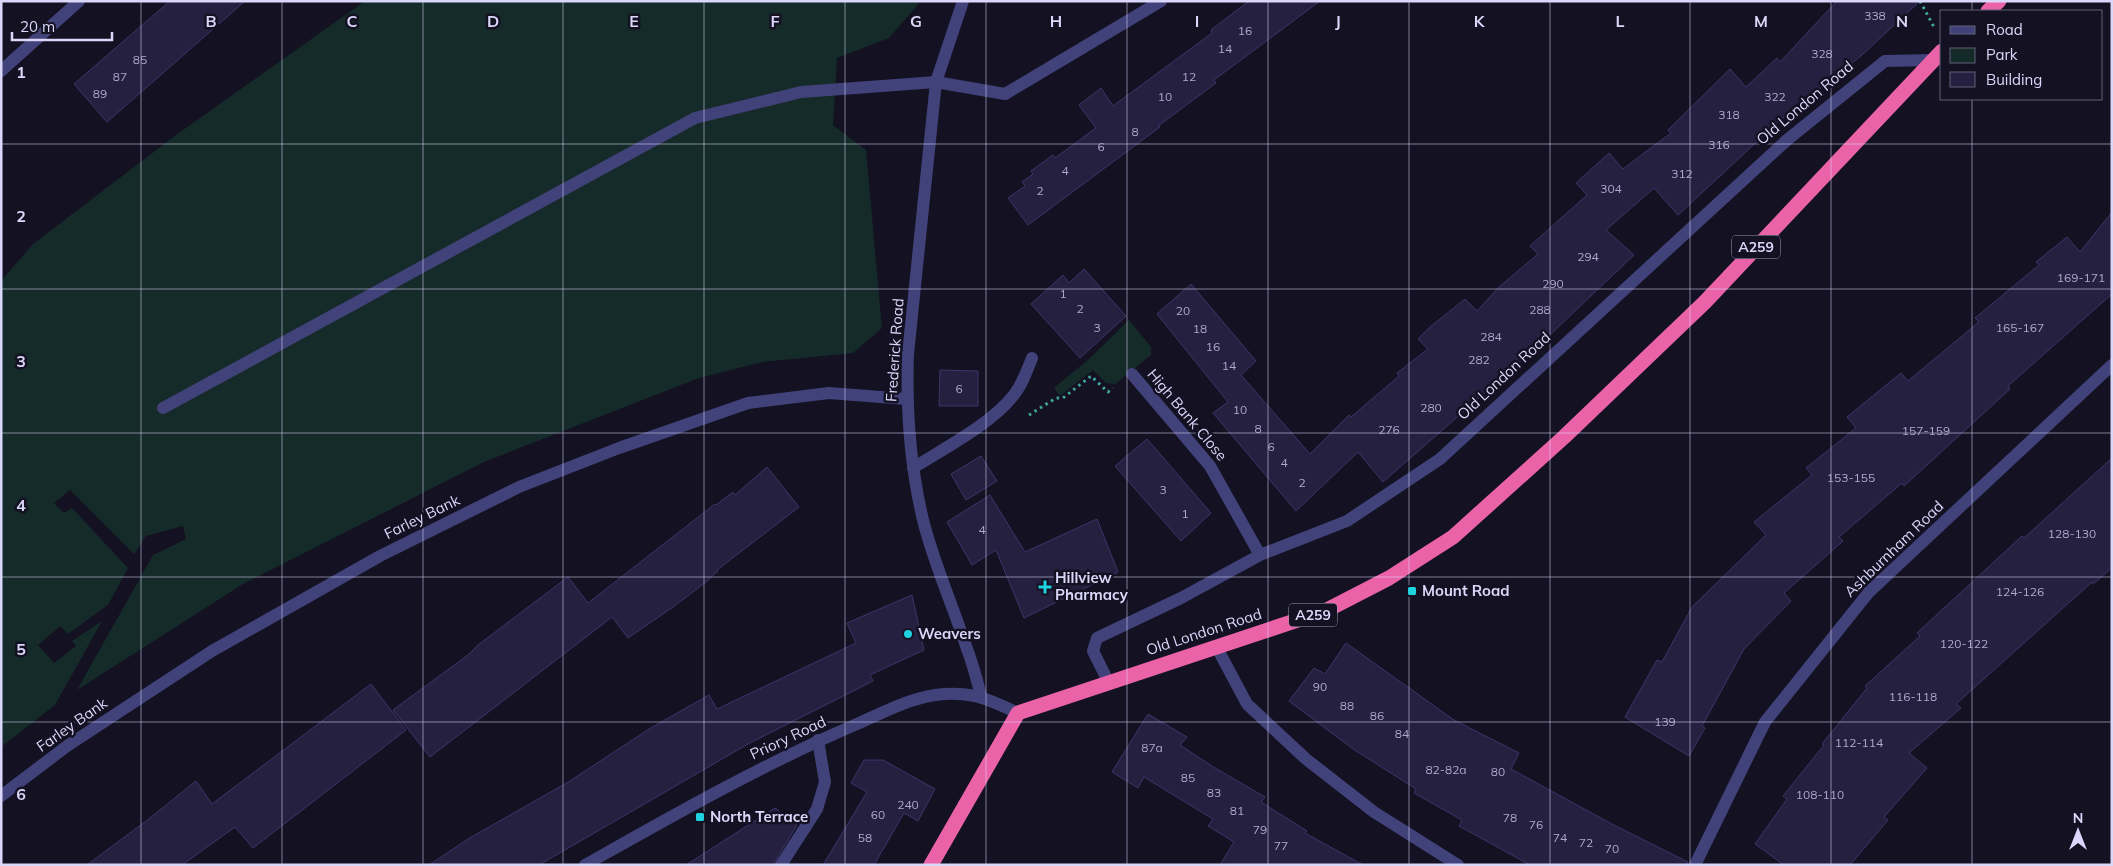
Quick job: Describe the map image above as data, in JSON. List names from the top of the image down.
{
  "streets": {
    "highway": ["Old London Road", "A259"],
    "street": [
      "Frederick Road",
      "High Bank Close",
      "Farley Bank",
      "Ashburnham Road",
      "Priory Road"
    ]
  },
  "crossings": [
    ["Old London Road", "High Bank Close"],
    ["Old London Road", "Priory Road"],
    ["Frederick Road", "Farley Bank"],
    ["Frederick Road", "Priory Road"]
  ],
  "places": {
    "health": ["Hillview Pharmacy"],
    "transit": ["Mount Road", "North Terrace"],
    "other": ["Weavers"]
  },
  "house_numbers": [
    "338",
    "16",
    "14",
    "328",
    "85",
    "87",
    "12",
    "89",
    "10",
    "322",
    "318",
    "8",
    "316",
    "6",
    "4",
    "312",
    "304",
    "2",
    "294",
    "169-171",
    "290",
    "1",
    "2",
    "288",
    "20",
    "3",
    "165-167",
    "18",
    "284",
    "16",
    "282",
    "14",
    "6",
    "280",
    "10",
    "8",
    "276",
    "157-159",
    "6",
    "4",
    "153-155",
    "2",
    "3",
    "1",
    "4",
    "128-130",
    "124-126",
    "120-122",
    "90",
    "116-118",
    "88",
    "86",
    "139",
    "84",
    "112-114",
    "87a",
    "82-82a",
    "80",
    "85",
    "83",
    "108-110",
    "240",
    "81",
    "60",
    "78",
    "76",
    "79",
    "58",
    "74",
    "72",
    "77",
    "70"
  ],
  "legend": ["Road", "Park", "Building"],
  "scale_bar": "20 m",
  "north": "top",
  "grid": {
    "columns": [
      "B",
      "C",
      "D",
      "E",
      "F",
      "G",
      "H",
      "I",
      "J",
      "K",
      "L",
      "M",
      "N"
    ],
    "rows": [
      "1",
      "2",
      "3",
      "4",
      "5",
      "6"
    ]
  }
}
